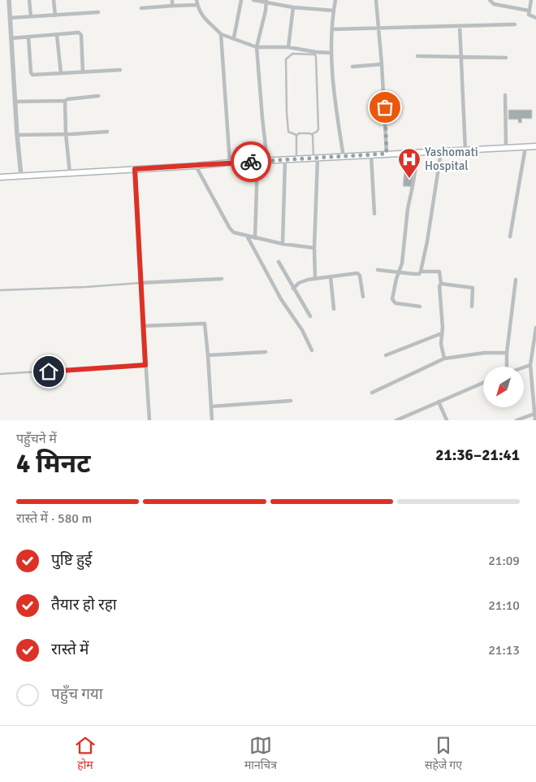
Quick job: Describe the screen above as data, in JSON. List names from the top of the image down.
{
  "places": {
    "hospital": ["Yashomati Hospital"]
  },
  "north": "bottom left",
  "page": {
    "heading": ["4 मिनट", "पहुँचने में", "21:36–21:41"],
    "bar": "रास्ते में · 580 m",
    "list": [
      ["पुष्टि हुई", "21:09"],
      ["तैयार हो रहा", "21:10"],
      ["रास्ते में", "21:13"],
      "पहुँच गया"
    ],
    "tabs": ["होम", "मानचित्र", "सहेजे गए"]
  }
}
